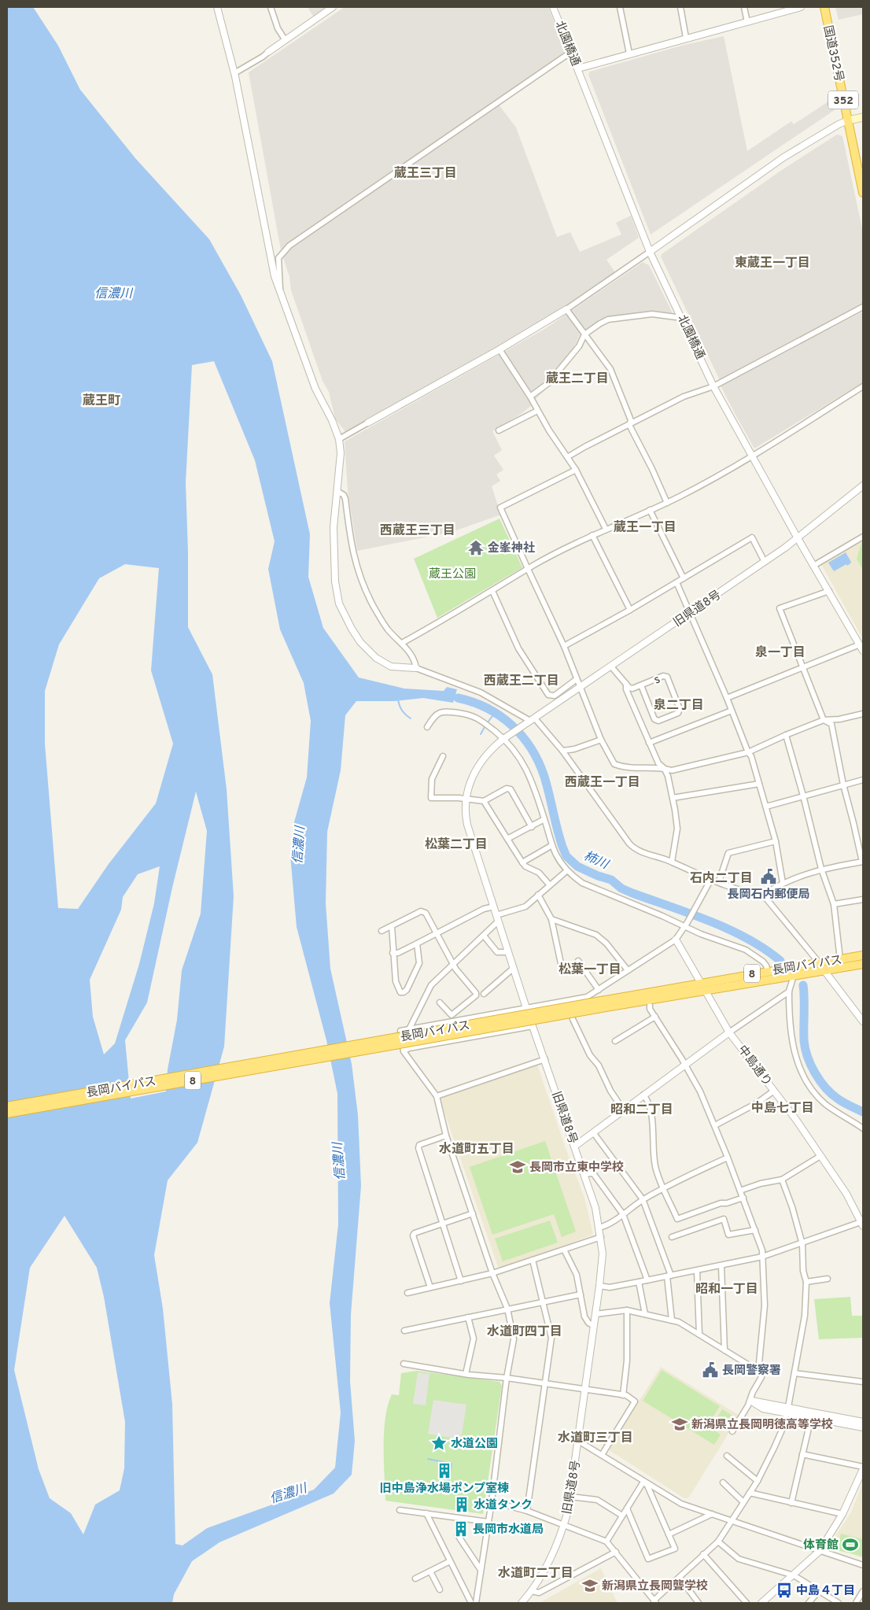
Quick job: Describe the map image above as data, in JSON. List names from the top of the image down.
{
  "streets": {
    "highway": [
      "国道352号",
      "352",
      "長岡バイパス",
      "8"
    ],
    "street": [
      "北園橋通",
      "旧県道8号",
      "s",
      "中島通り"
    ]
  },
  "crossings": [
    ["北園橋通", "旧県道8号"],
    ["長岡バイパス", "中島通り"]
  ],
  "districts": [
    "蔵王三丁目",
    "東蔵王一丁目",
    "蔵王二丁目",
    "蔵王町",
    "蔵王一丁目",
    "西蔵王三丁目",
    "泉一丁目",
    "西蔵王二丁目",
    "泉二丁目",
    "西蔵王一丁目",
    "松葉二丁目",
    "石内二丁目",
    "松葉一丁目",
    "中島七丁目",
    "昭和二丁目",
    "水道町五丁目",
    "昭和一丁目",
    "水道町四丁目",
    "水道町三丁目",
    "水道町二丁目"
  ],
  "water": ["信濃川", "柿川"],
  "parks": ["蔵王公園"],
  "places": {
    "temple": ["金峯神社"],
    "public building": ["長岡石内郵便局", "長岡警察署"],
    "school or university": ["長岡市立東中学校", "新潟県立長岡明徳高等学校", "新潟県立長岡聾学校"],
    "place": ["水道公園"],
    "building": ["旧中島浄水場ポンプ室棟", "水道タンク", "長岡市水道局"],
    "sports": ["体育館"],
    "bus stop": ["中島４丁目"]
  }
}
